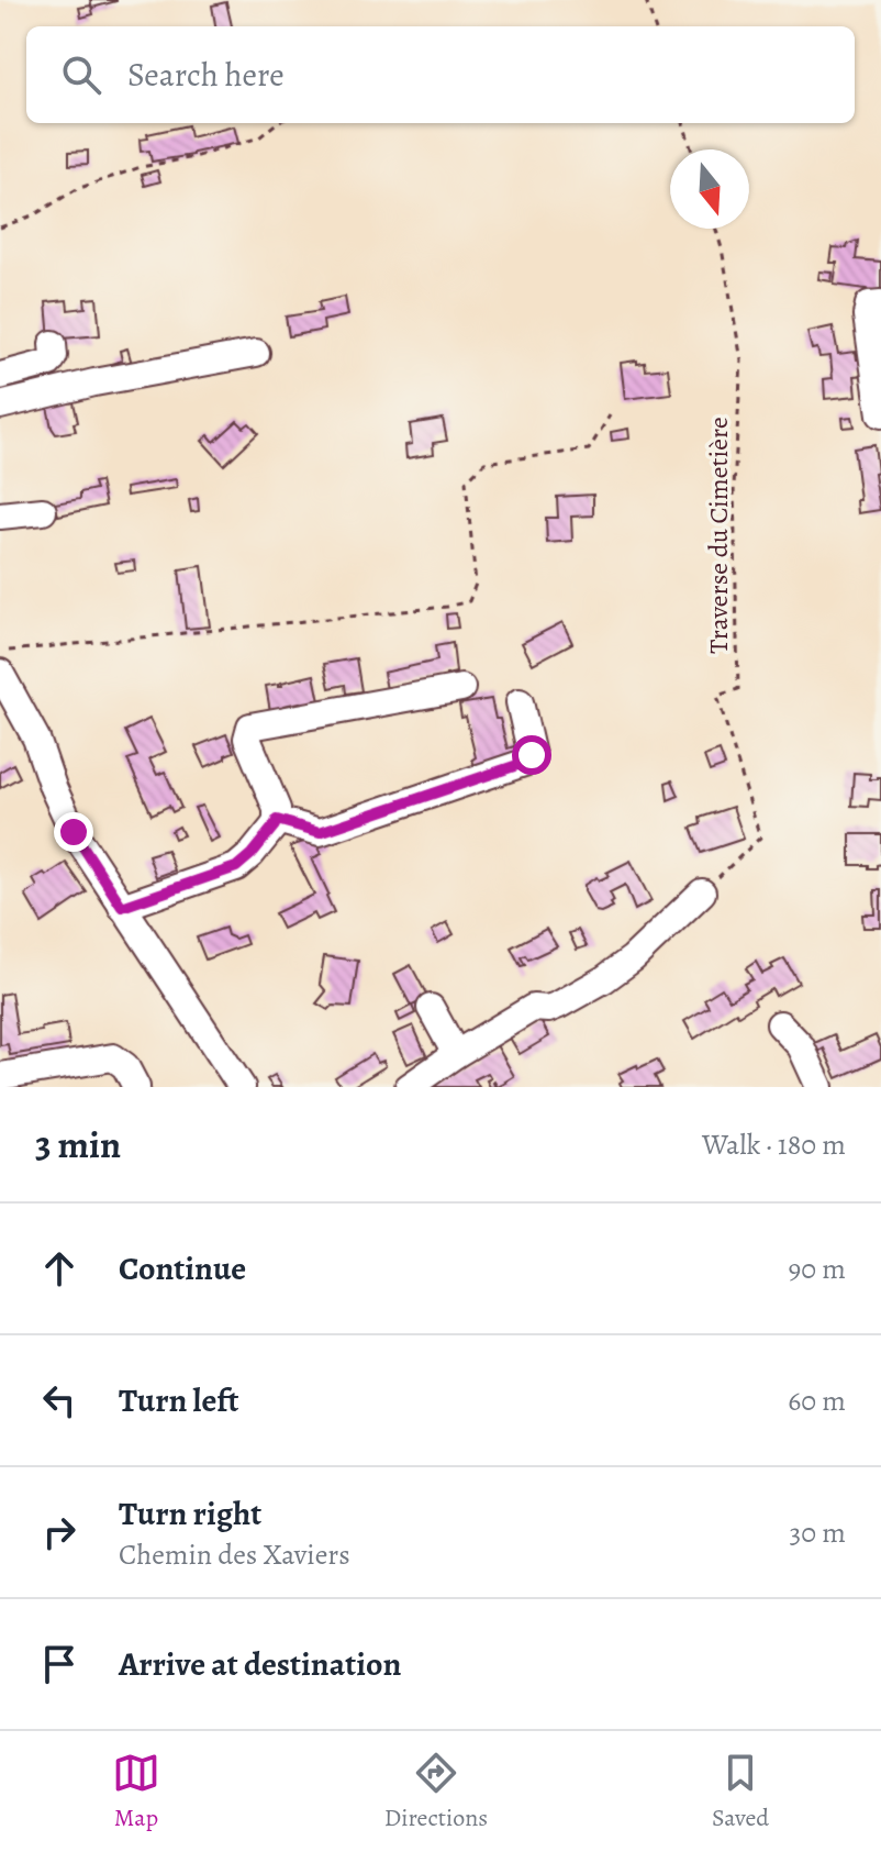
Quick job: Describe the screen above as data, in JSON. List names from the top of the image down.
{
  "streets": {
    "path": ["Traverse du Cimetière"]
  },
  "north": "bottom",
  "page": {
    "search": "Search here",
    "heading": ["3 min", "Walk · 180 m"],
    "list": [
      ["Continue", "90 m"],
      ["Turn left", "60 m"],
      ["Turn right", "Chemin des Xaviers", "30 m"],
      "Arrive at destination"
    ],
    "nav": ["Map", "Directions", "Saved"]
  }
}
